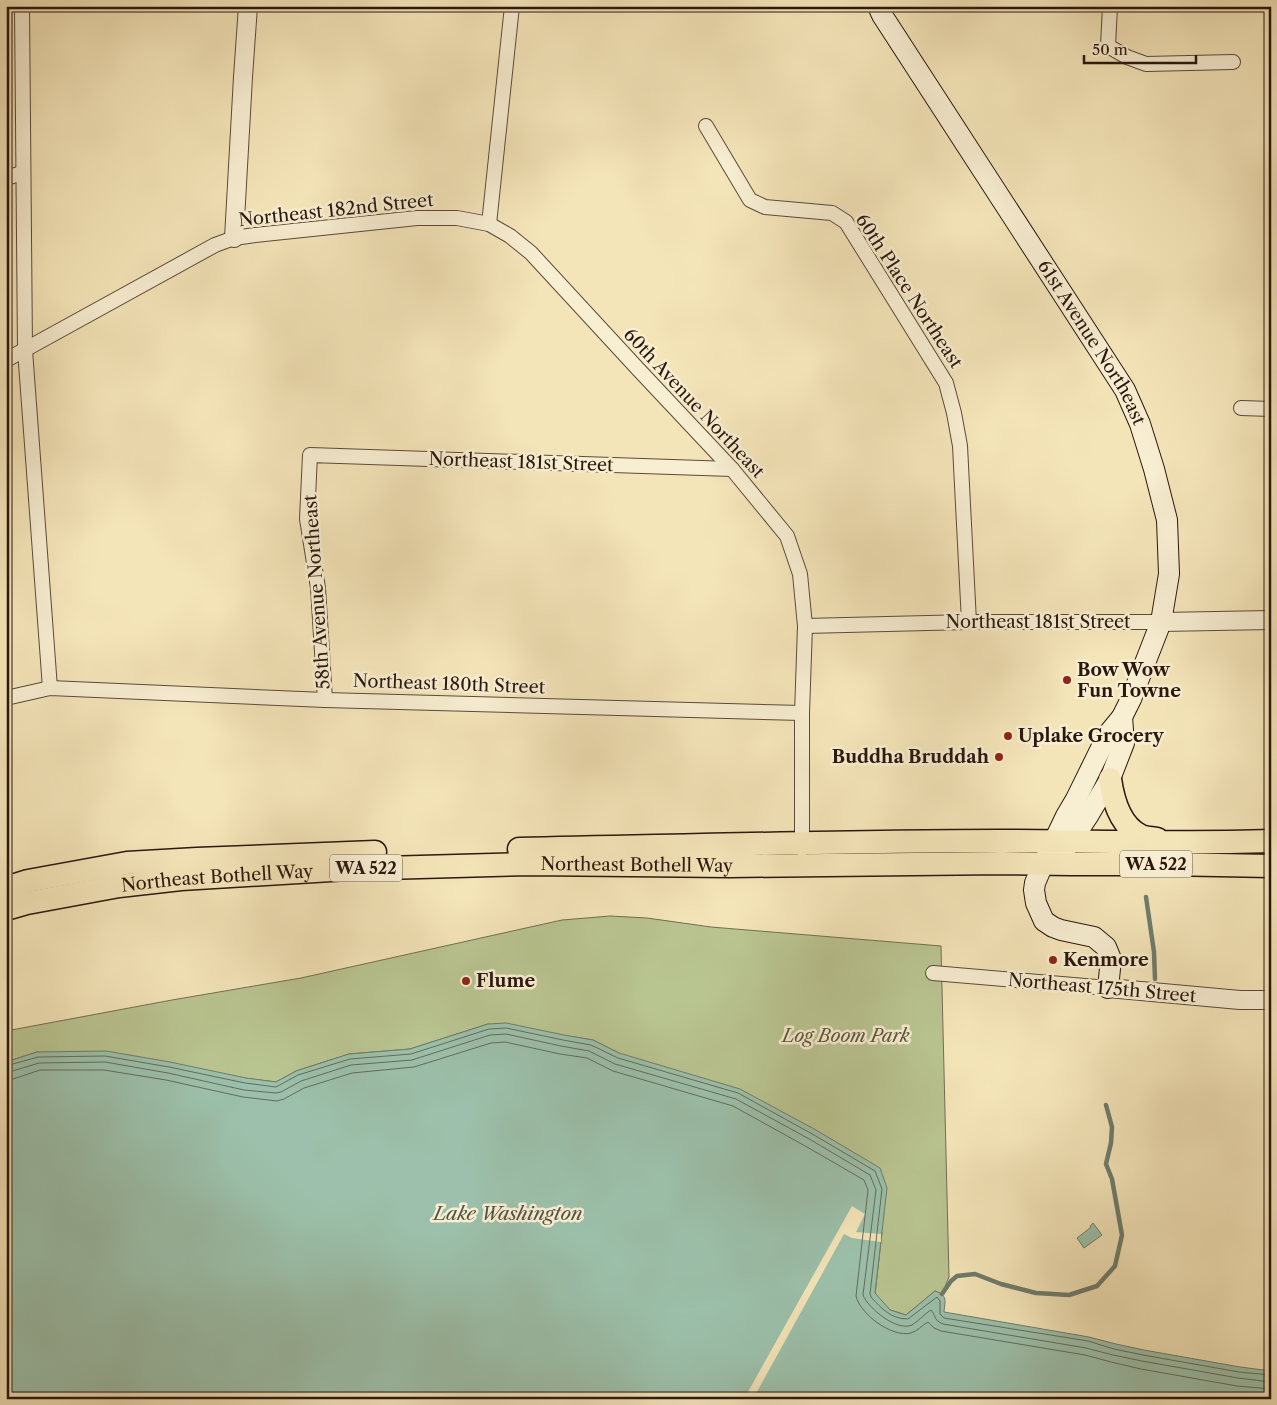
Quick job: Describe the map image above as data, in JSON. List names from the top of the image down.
{
  "streets": {
    "main road": ["61st Avenue Northeast", "WA 522", "Northeast Bothell Way"],
    "street": [
      "Northeast 182nd Street",
      "60th Place Northeast",
      "60th Avenue Northeast",
      "Northeast 181st Street",
      "58th Avenue Northeast",
      "Northeast 180th Street",
      "Northeast 175th Street"
    ]
  },
  "crossings": [
    ["Northeast 182nd Street", "60th Avenue Northeast"],
    ["60th Place Northeast", "Northeast 181st Street"],
    ["61st Avenue Northeast", "Northeast 181st Street"],
    ["61st Avenue Northeast", "Northeast Bothell Way"],
    ["61st Avenue Northeast", "Northeast 175th Street"],
    ["60th Avenue Northeast", "Northeast 181st Street"],
    ["60th Avenue Northeast", "Northeast 180th Street"],
    ["60th Avenue Northeast", "Northeast Bothell Way"],
    ["Northeast 181st Street", "58th Avenue Northeast"],
    ["58th Avenue Northeast", "Northeast 180th Street"]
  ],
  "water": ["Lake Washington"],
  "parks": ["Log Boom Park"],
  "places": [
    "Bow Wow Fun Towne",
    "Uplake Grocery",
    "Buddha Bruddah",
    "Kenmore",
    "Flume"
  ],
  "scale_bar": "50 m"
}
